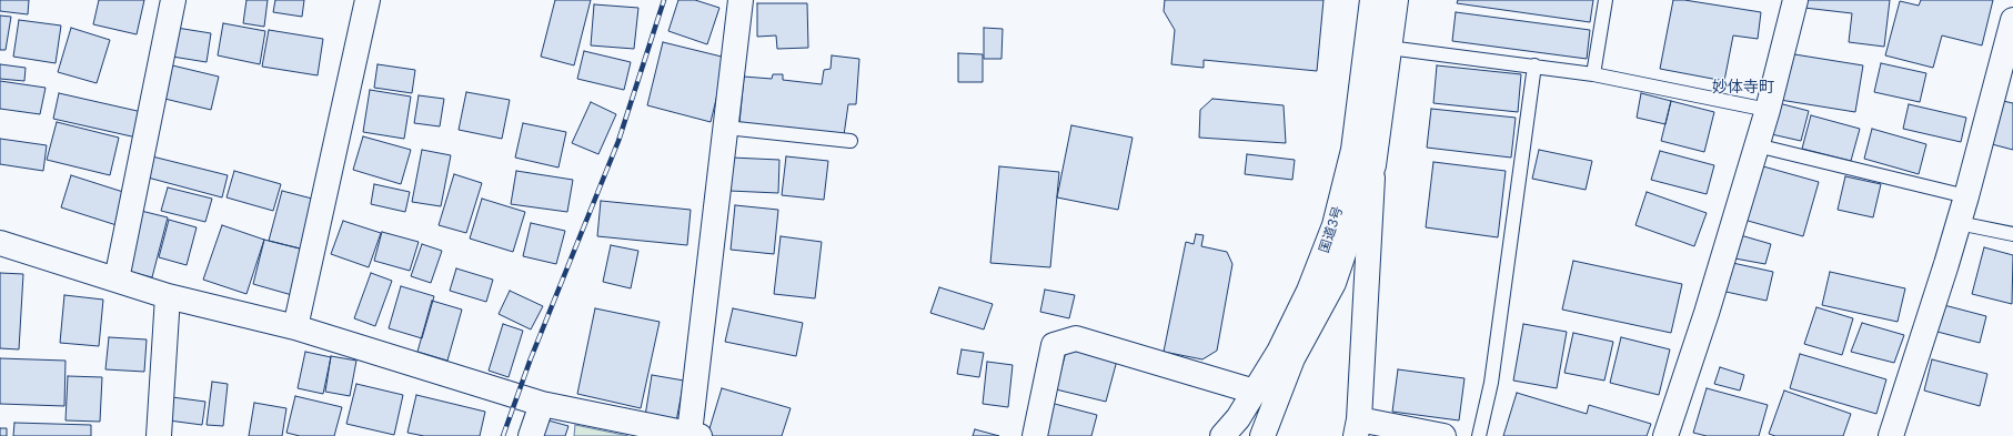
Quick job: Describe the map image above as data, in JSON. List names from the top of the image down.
{
  "streets": {
    "main road": ["国道3号"]
  },
  "districts": ["妙体寺町"]
}
